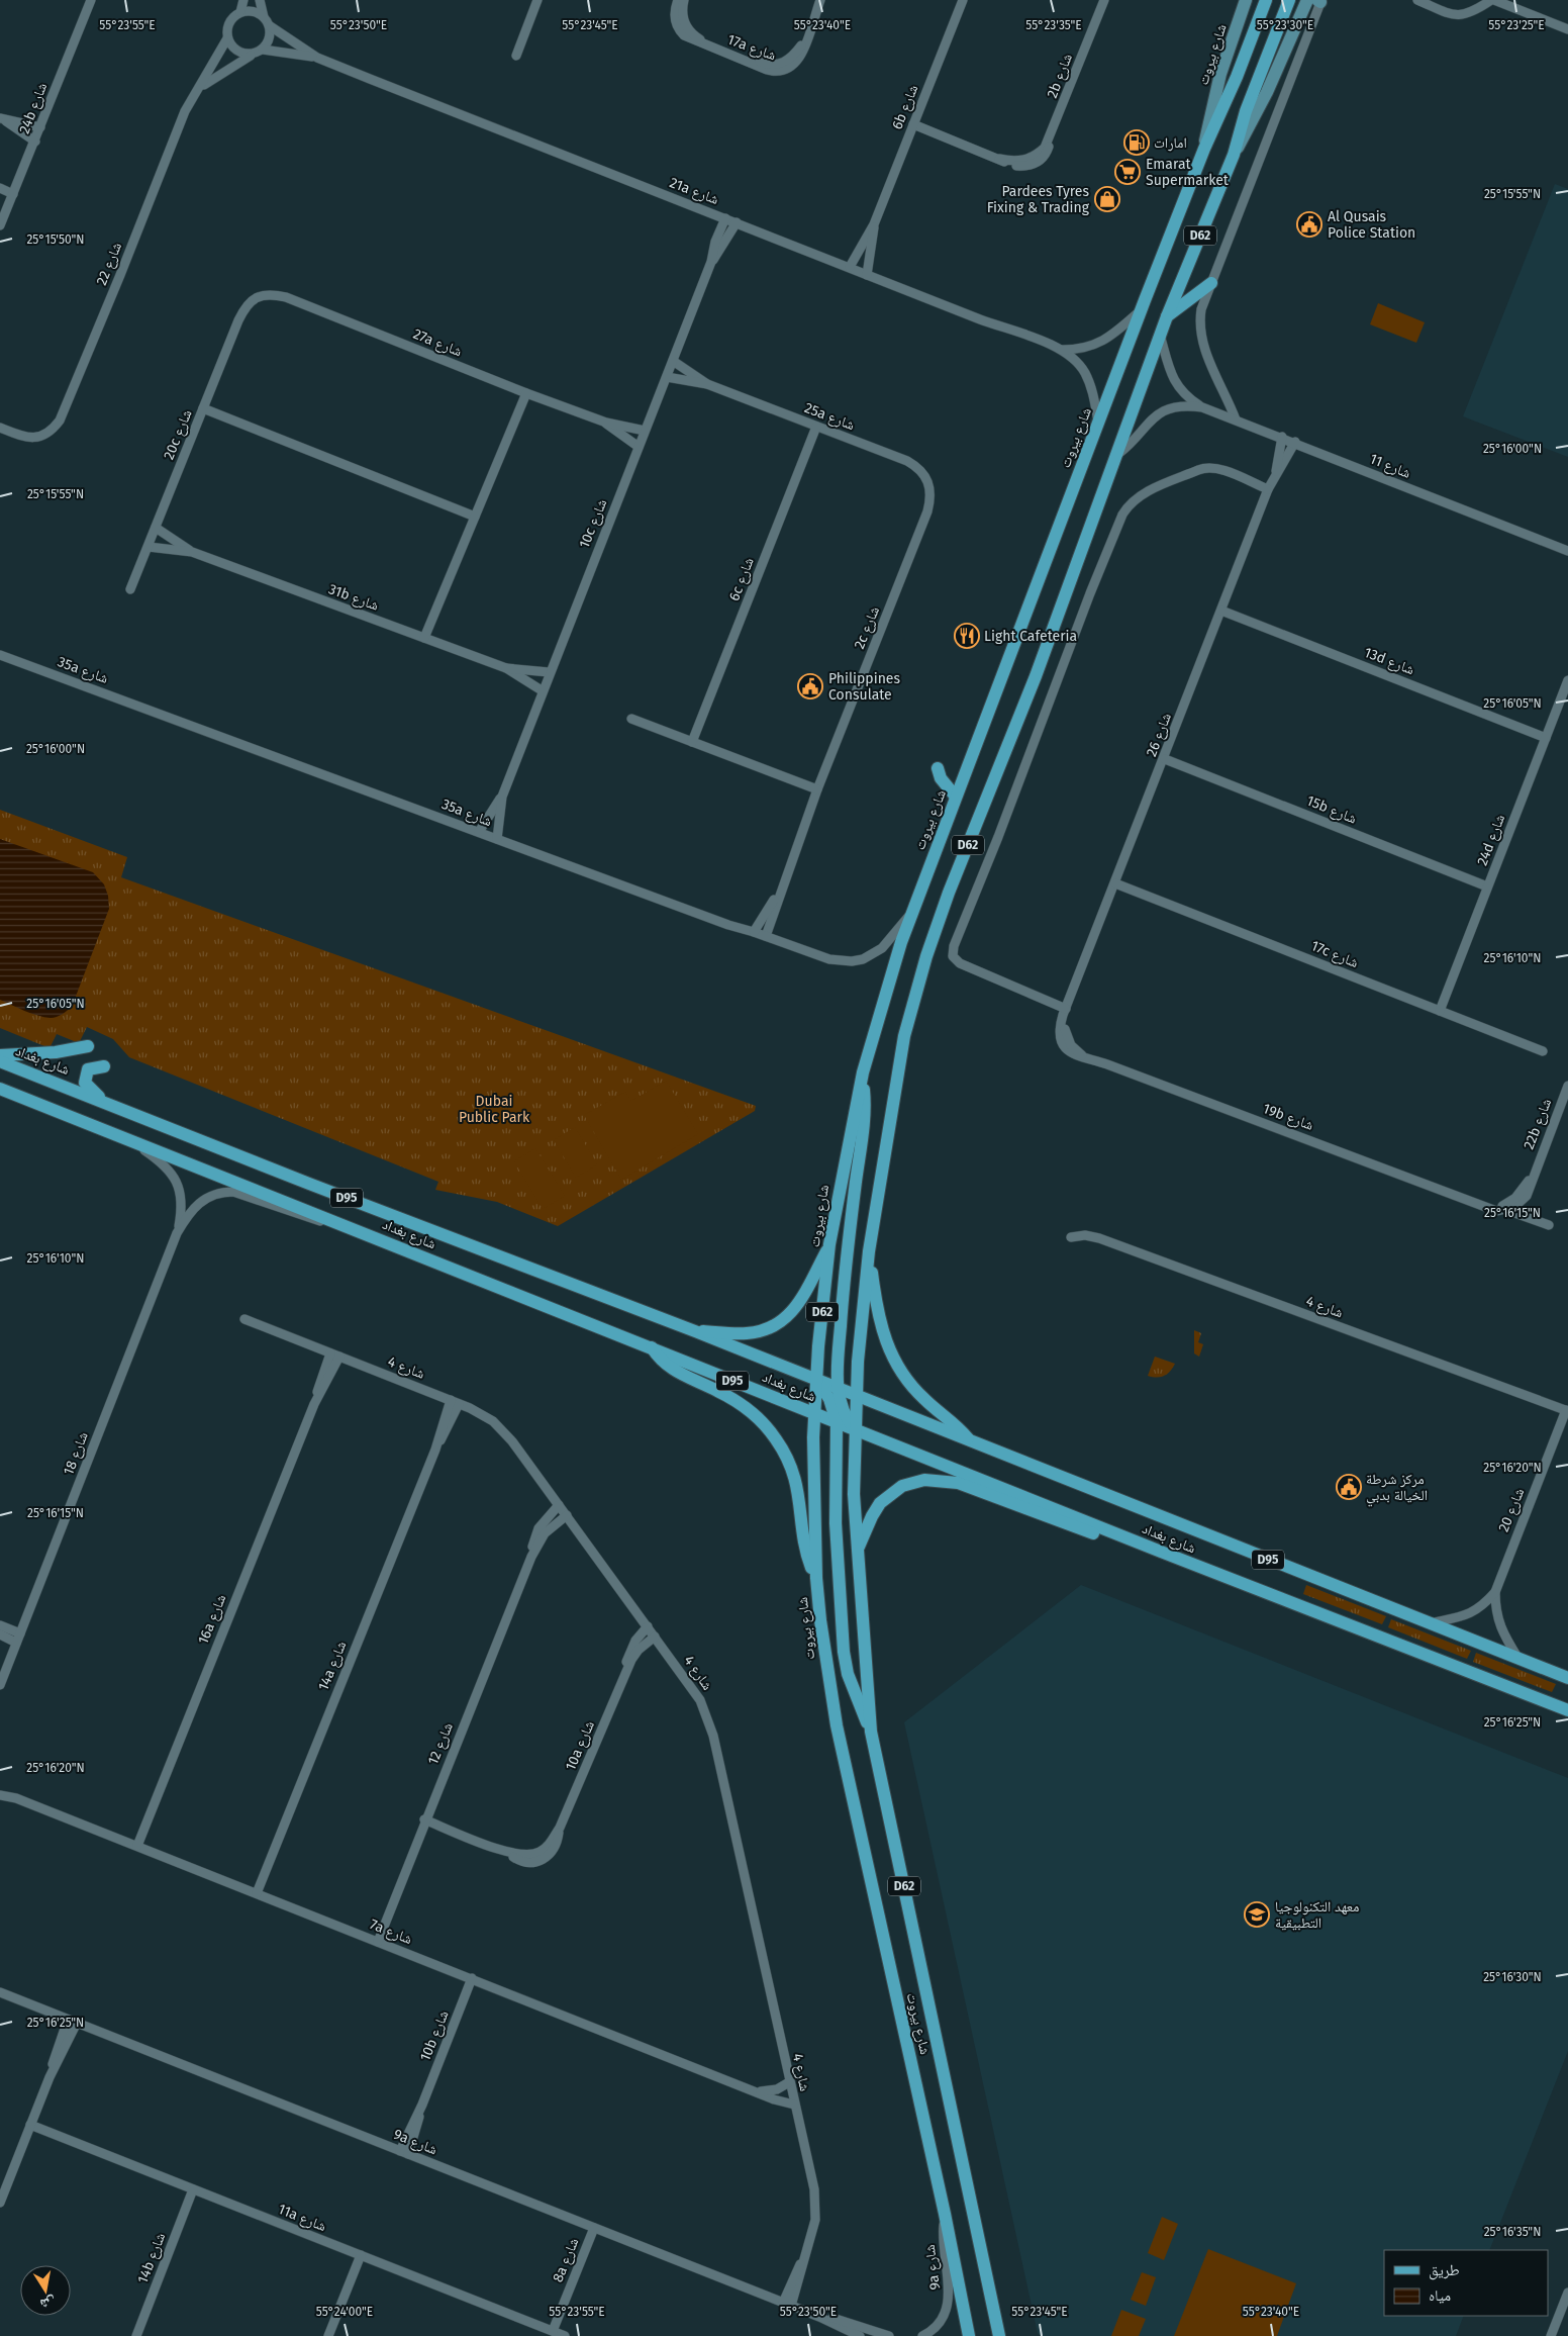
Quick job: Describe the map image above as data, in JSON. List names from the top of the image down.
{
  "streets": {
    "main road": [
      "شارع بيروت",
      "D62",
      "شارع بغداد",
      "D95"
    ],
    "street": [
      "17a شارع",
      "2b شارع",
      "6b شارع",
      "24b شارع",
      "21a شارع",
      "شارع 22",
      "27a شارع",
      "25a شارع",
      "20c شارع",
      "شارع 11",
      "10c شارع",
      "6c شارع",
      "31b شارع",
      "2c شارع",
      "13d شارع",
      "35a شارع",
      "شارع 26",
      "15b شارع",
      "24d شارع",
      "17c شارع",
      "19b شارع",
      "22b شارع",
      "شارع 4",
      "شارع 18",
      "شارع 20",
      "16a شارع",
      "14a شارع",
      "شارع 12",
      "10a شارع",
      "7a شارع",
      "10b شارع",
      "9a شارع",
      "11a شارع",
      "14b شارع",
      "8a شارع"
    ]
  },
  "crossings": [
    ["شارع بيروت", "21a شارع"],
    ["شارع بيروت", "شارع 11"],
    ["شارع بيروت", "35a شارع"],
    ["شارع بيروت", "شارع بغداد"],
    ["شارع بيروت", "9a شارع"],
    ["2b شارع", "6b شارع"],
    ["6b شارع", "21a شارع"],
    ["21a شارع", "شارع 22"],
    ["21a شارع", "10c شارع"],
    ["27a شارع", "20c شارع"],
    ["27a شارع", "10c شارع"],
    ["25a شارع", "10c شارع"],
    ["25a شارع", "6c شارع"],
    ["25a شارع", "2c شارع"],
    ["20c شارع", "31b شارع"],
    ["شارع 11", "شارع 26"],
    ["10c شارع", "31b شارع"],
    ["10c شارع", "35a شارع"],
    ["2c شارع", "35a شارع"],
    ["13d شارع", "شارع 26"],
    ["13d شارع", "24d شارع"],
    ["شارع 26", "15b شارع"],
    ["شارع 26", "17c شارع"],
    ["شارع 26", "19b شارع"],
    ["15b شارع", "24d شارع"],
    ["24d شارع", "17c شارع"],
    ["شارع بغداد", "شارع 18"],
    ["شارع بغداد", "شارع 20"],
    ["19b شارع", "22b شارع"],
    ["شارع 4", "شارع 20"],
    ["شارع 4", "16a شارع"],
    ["شارع 4", "14a شارع"],
    ["شارع 4", "شارع 12"],
    ["شارع 4", "10a شارع"],
    ["شارع 4", "7a شارع"],
    ["شارع 4", "9a شارع"],
    ["16a شارع", "7a شارع"],
    ["14a شارع", "7a شارع"],
    ["شارع 12", "10a شارع"],
    ["شارع 12", "7a شارع"],
    ["7a شارع", "10b شارع"],
    ["10b شارع", "9a شارع"],
    ["9a شارع", "8a شارع"],
    ["11a شارع", "14b شارع"],
    ["11a شارع", "8a شارع"]
  ],
  "parks": ["Dubai Public Park"],
  "places": {
    "fuel station": ["امارات"],
    "supermarket": ["Emarat Supermarket"],
    "shop": ["Pardees Tyres Fixing & Trading"],
    "public building": ["Al Qusais Police Station", "Philippines Consulate", "مركز شرطة الخيالة بدبي"],
    "restaurant": ["Light Cafeteria"],
    "school or university": ["معهد التكنولوجيا التطبيقية"]
  },
  "legend": ["طريق", "مياه"],
  "north": "bottom",
  "coordinates": [
    "55°23'55\"E",
    "55°23'50\"E",
    "55°23'45\"E",
    "55°23'40\"E",
    "55°23'35\"E",
    "55°23'30\"E",
    "55°23'25\"E",
    "25°15'55\"N",
    "25°15'50\"N",
    "25°16'00\"N",
    "25°16'05\"N",
    "25°16'10\"N",
    "25°16'15\"N",
    "25°16'20\"N",
    "25°16'25\"N",
    "25°16'30\"N",
    "25°16'35\"N",
    "55°24'00\"E"
  ]
}
